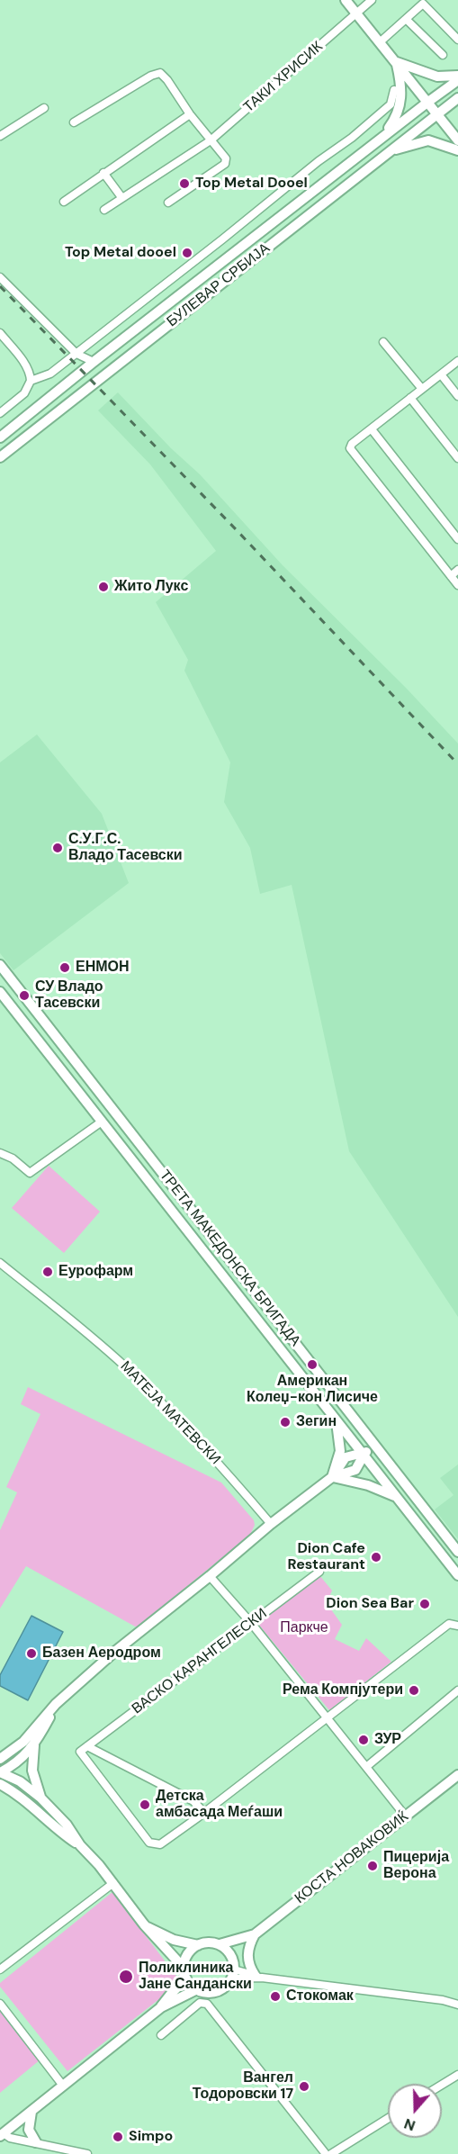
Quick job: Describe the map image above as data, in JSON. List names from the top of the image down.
{
  "streets": {
    "street": [
      "ТАКИ ХРИСИК",
      "БУЛЕВАР СРБИЈА",
      "ТРЕТА МАКЕДОНСКА БРИГАДА",
      "МАТЕЈА МАТЕВСКИ",
      "ВАСКО КАРАНГЕЛЕСКИ",
      "КОСТА НОВАКОВИЌ"
    ]
  },
  "parks": ["Паркче"],
  "places": [
    "Top Metal Dooel",
    "Top Metal dooel",
    "Жито Лукс",
    "С.У.Г.С. Владо Тасевски",
    "ЕНМОН",
    "СУ Владо Тасевски",
    "Еурофарм",
    "Американ Колеџ-кон Лисиче",
    "Зегин",
    "Dion Cafe Restaurant",
    "Dion Sea Bar",
    "Базен Аеродром",
    "Рема Компјутери",
    "ЗУР",
    "Детска амбасада Меѓаши",
    "Пицерија Верона",
    "Поликлиника Јане Сандански",
    "Стокомак",
    "Вангел Тодоровски 17",
    "Simpo"
  ],
  "north": "bottom"
}
